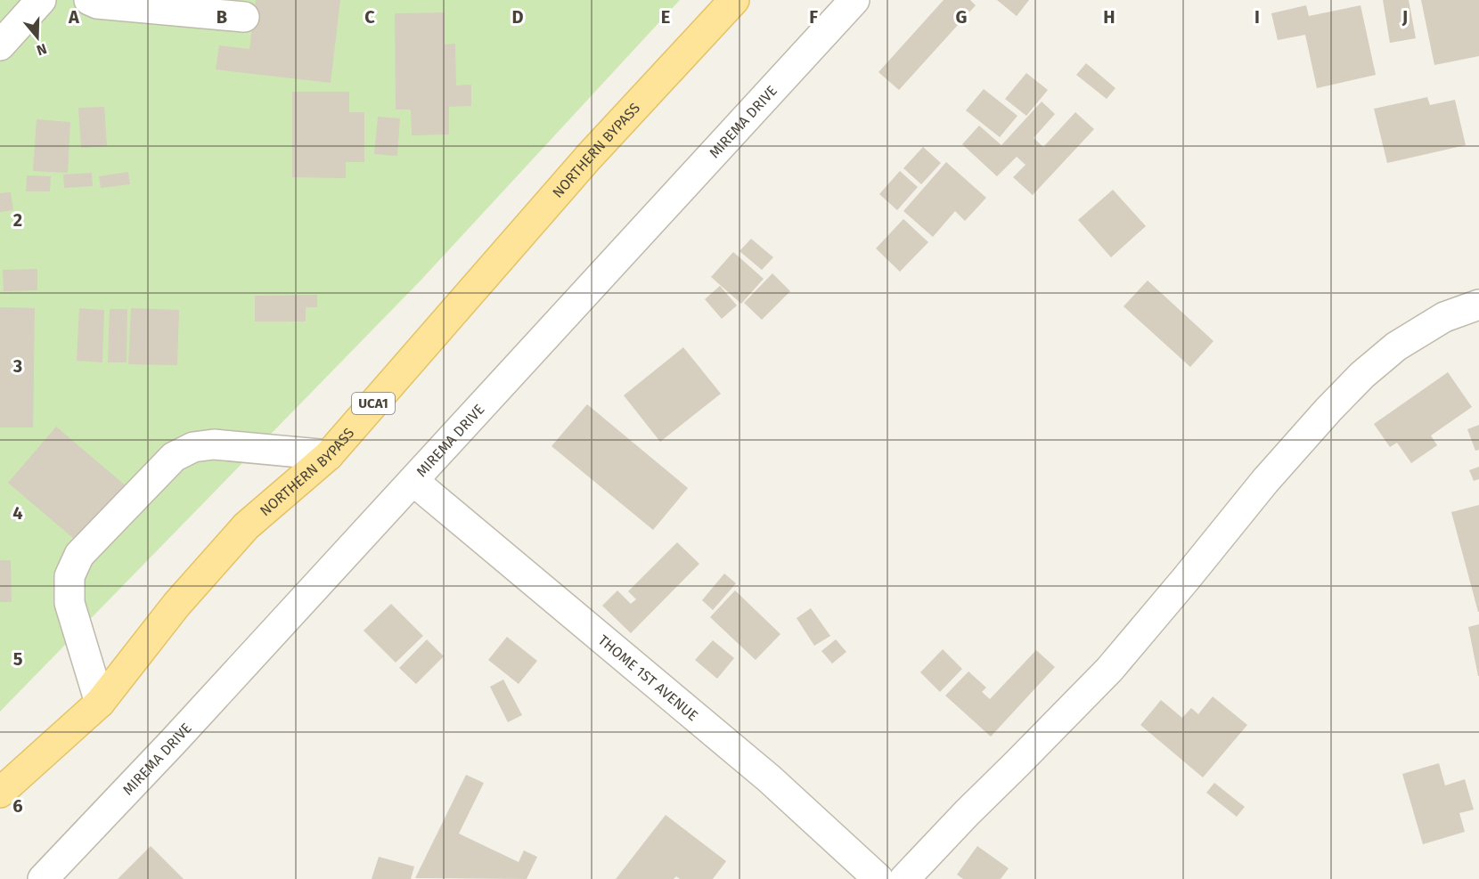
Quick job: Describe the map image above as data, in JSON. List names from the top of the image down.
{
  "streets": {
    "main road": ["NORTHERN BYPASS", "UCA1"],
    "street": ["MIREMA DRIVE", "THOME 1ST AVENUE"]
  },
  "crossings": [
    ["MIREMA DRIVE", "THOME 1ST AVENUE"]
  ],
  "north": "bottom",
  "grid": {
    "columns": [
      "A",
      "B",
      "C",
      "D",
      "E",
      "F",
      "G",
      "H",
      "I",
      "J"
    ],
    "rows": [
      "2",
      "3",
      "4",
      "5",
      "6"
    ]
  }
}
